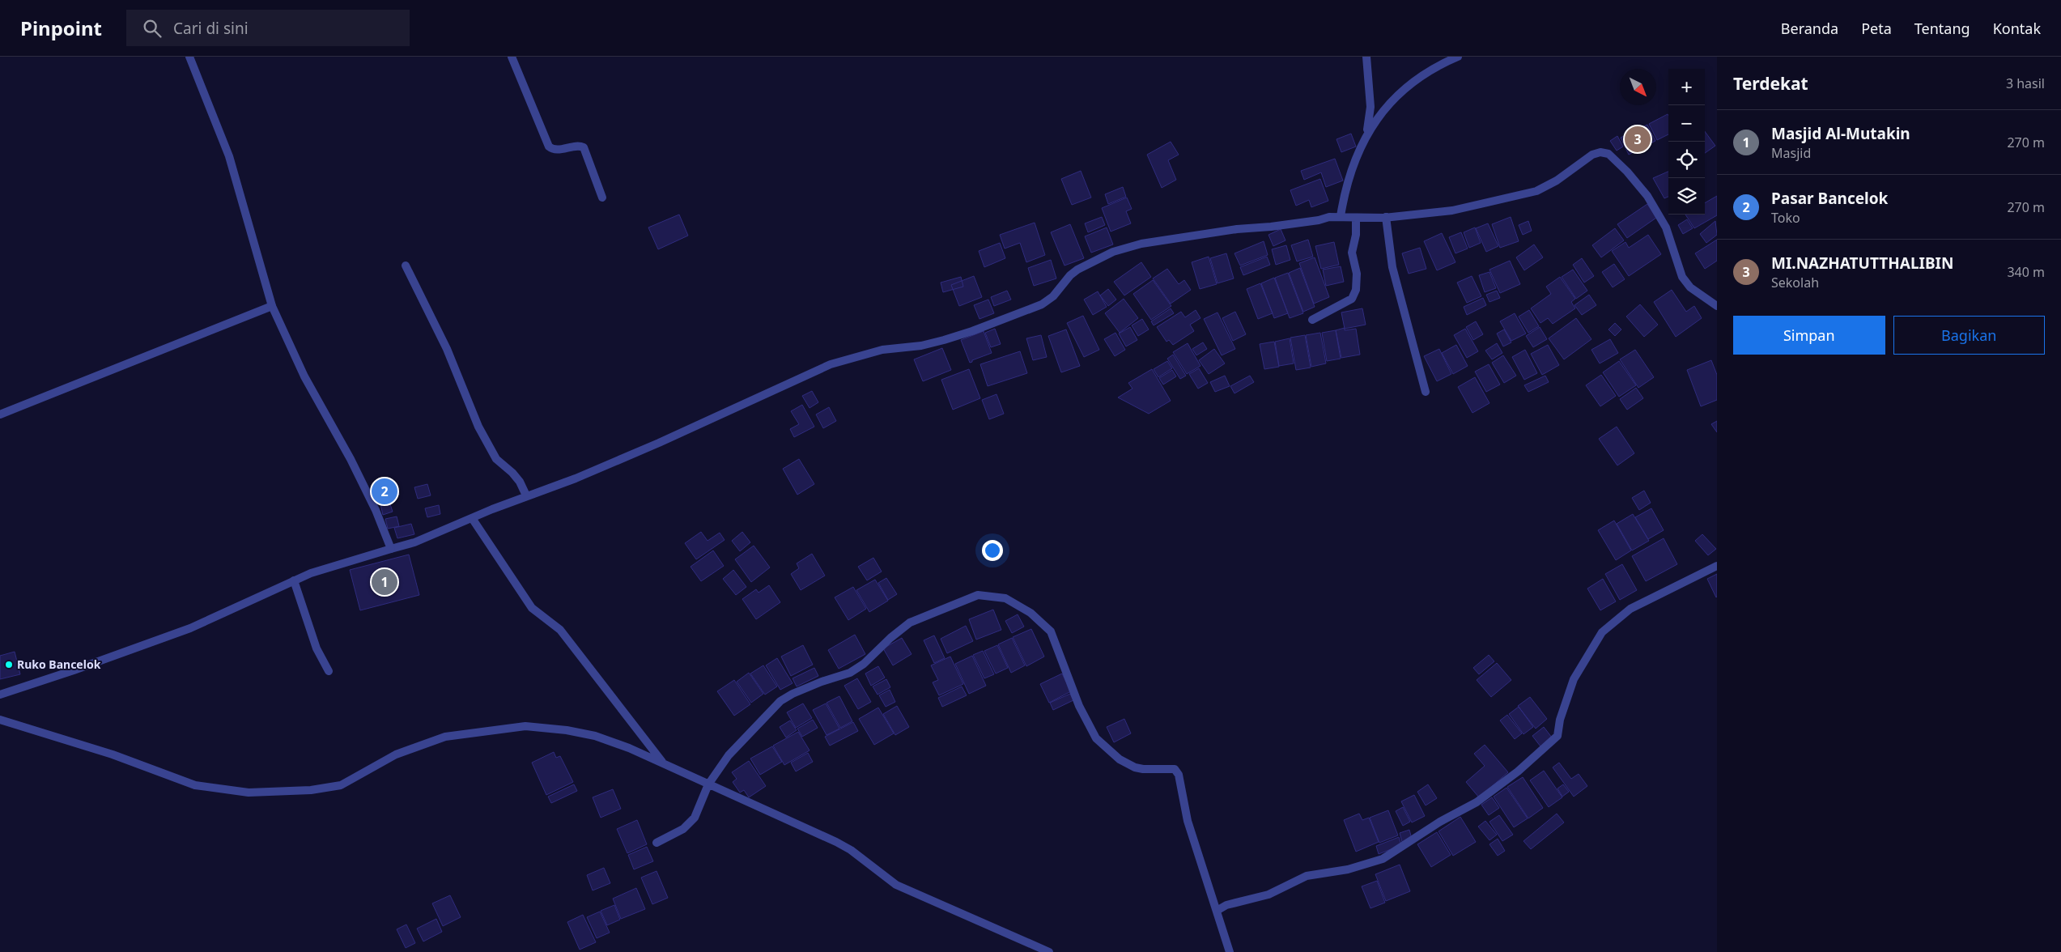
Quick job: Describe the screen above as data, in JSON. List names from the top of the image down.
{
  "places": ["Ruko Bancelok"],
  "north": "bottom right",
  "page": {
    "header": "Pinpoint",
    "search": "Cari di sini",
    "nav": [
      "Beranda",
      "Peta",
      "Tentang",
      "Kontak"
    ],
    "heading": ["Terdekat", "3 hasil"],
    "map_buttons": ["+", "−"],
    "list": [
      {
        "mark": "1",
        "name": "Masjid Al-Mutakin",
        "note": "Masjid",
        "value": "270 m"
      },
      {
        "mark": "2",
        "name": "Pasar Bancelok",
        "note": "Toko",
        "value": "270 m"
      },
      {
        "mark": "3",
        "name": "MI.NAZHATUTTHALIBIN",
        "note": "Sekolah",
        "value": "340 m"
      }
    ],
    "pins": ["3", "2", "1"],
    "buttons": ["Simpan", "Bagikan"]
  }
}
